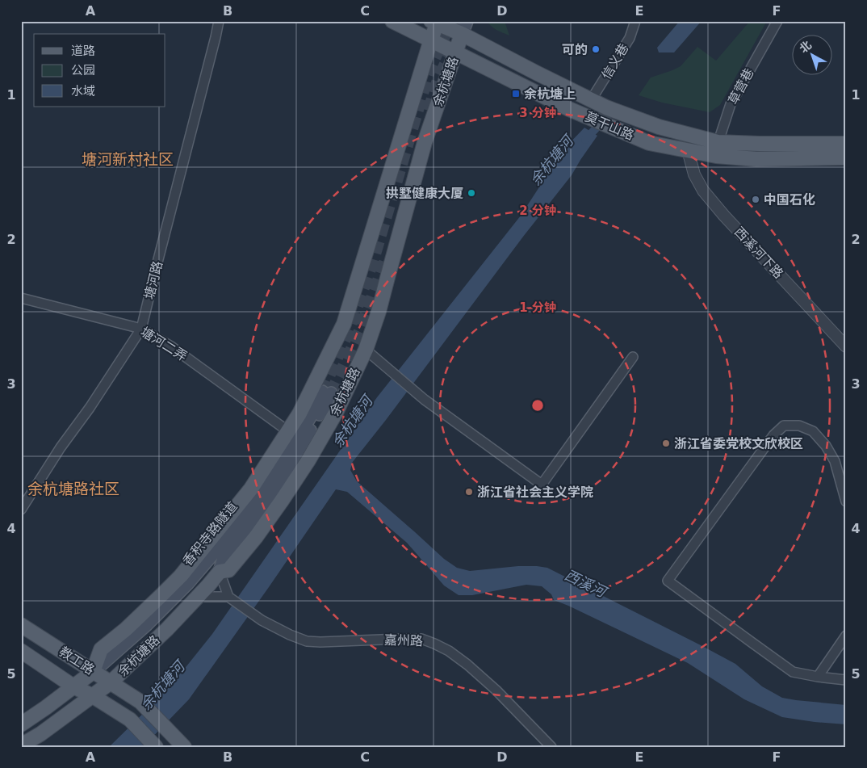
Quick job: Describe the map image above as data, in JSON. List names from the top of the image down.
{
  "streets": {
    "main road": [
      "余杭塘路",
      "莫干山路",
      "香积寺路隧道",
      "教工路"
    ],
    "street": [
      "信义巷",
      "草营巷",
      "西溪河下路",
      "塘河路",
      "塘河二弄",
      "嘉州路"
    ]
  },
  "crossings": [
    ["信义巷", "莫干山路"],
    ["余杭塘路", "莫干山路"],
    ["余杭塘路", "塘河二弄"],
    ["余杭塘路", "香积寺路隧道"],
    ["余杭塘路", "教工路"],
    ["草营巷", "莫干山路"],
    ["莫干山路", "西溪河下路"],
    ["塘河路", "塘河二弄"],
    ["香积寺路隧道", "教工路"]
  ],
  "districts": ["塘河新村社区", "余杭塘路社区"],
  "water": ["余杭塘河", "西溪河"],
  "places": {
    "other": [
      "可的",
      "拱墅健康大厦",
      "中国石化",
      "浙江省委党校文欣校区",
      "浙江省社会主义学院"
    ],
    "transit": ["余杭塘上"]
  },
  "legend": ["道路", "公园", "水域"],
  "north": "top left",
  "grid": {
    "columns": [
      "A",
      "B",
      "C",
      "D",
      "E",
      "F"
    ],
    "rows": [
      "1",
      "2",
      "3",
      "4",
      "5"
    ]
  },
  "rings": ["3 分钟", "2 分钟", "1 分钟"]
}
